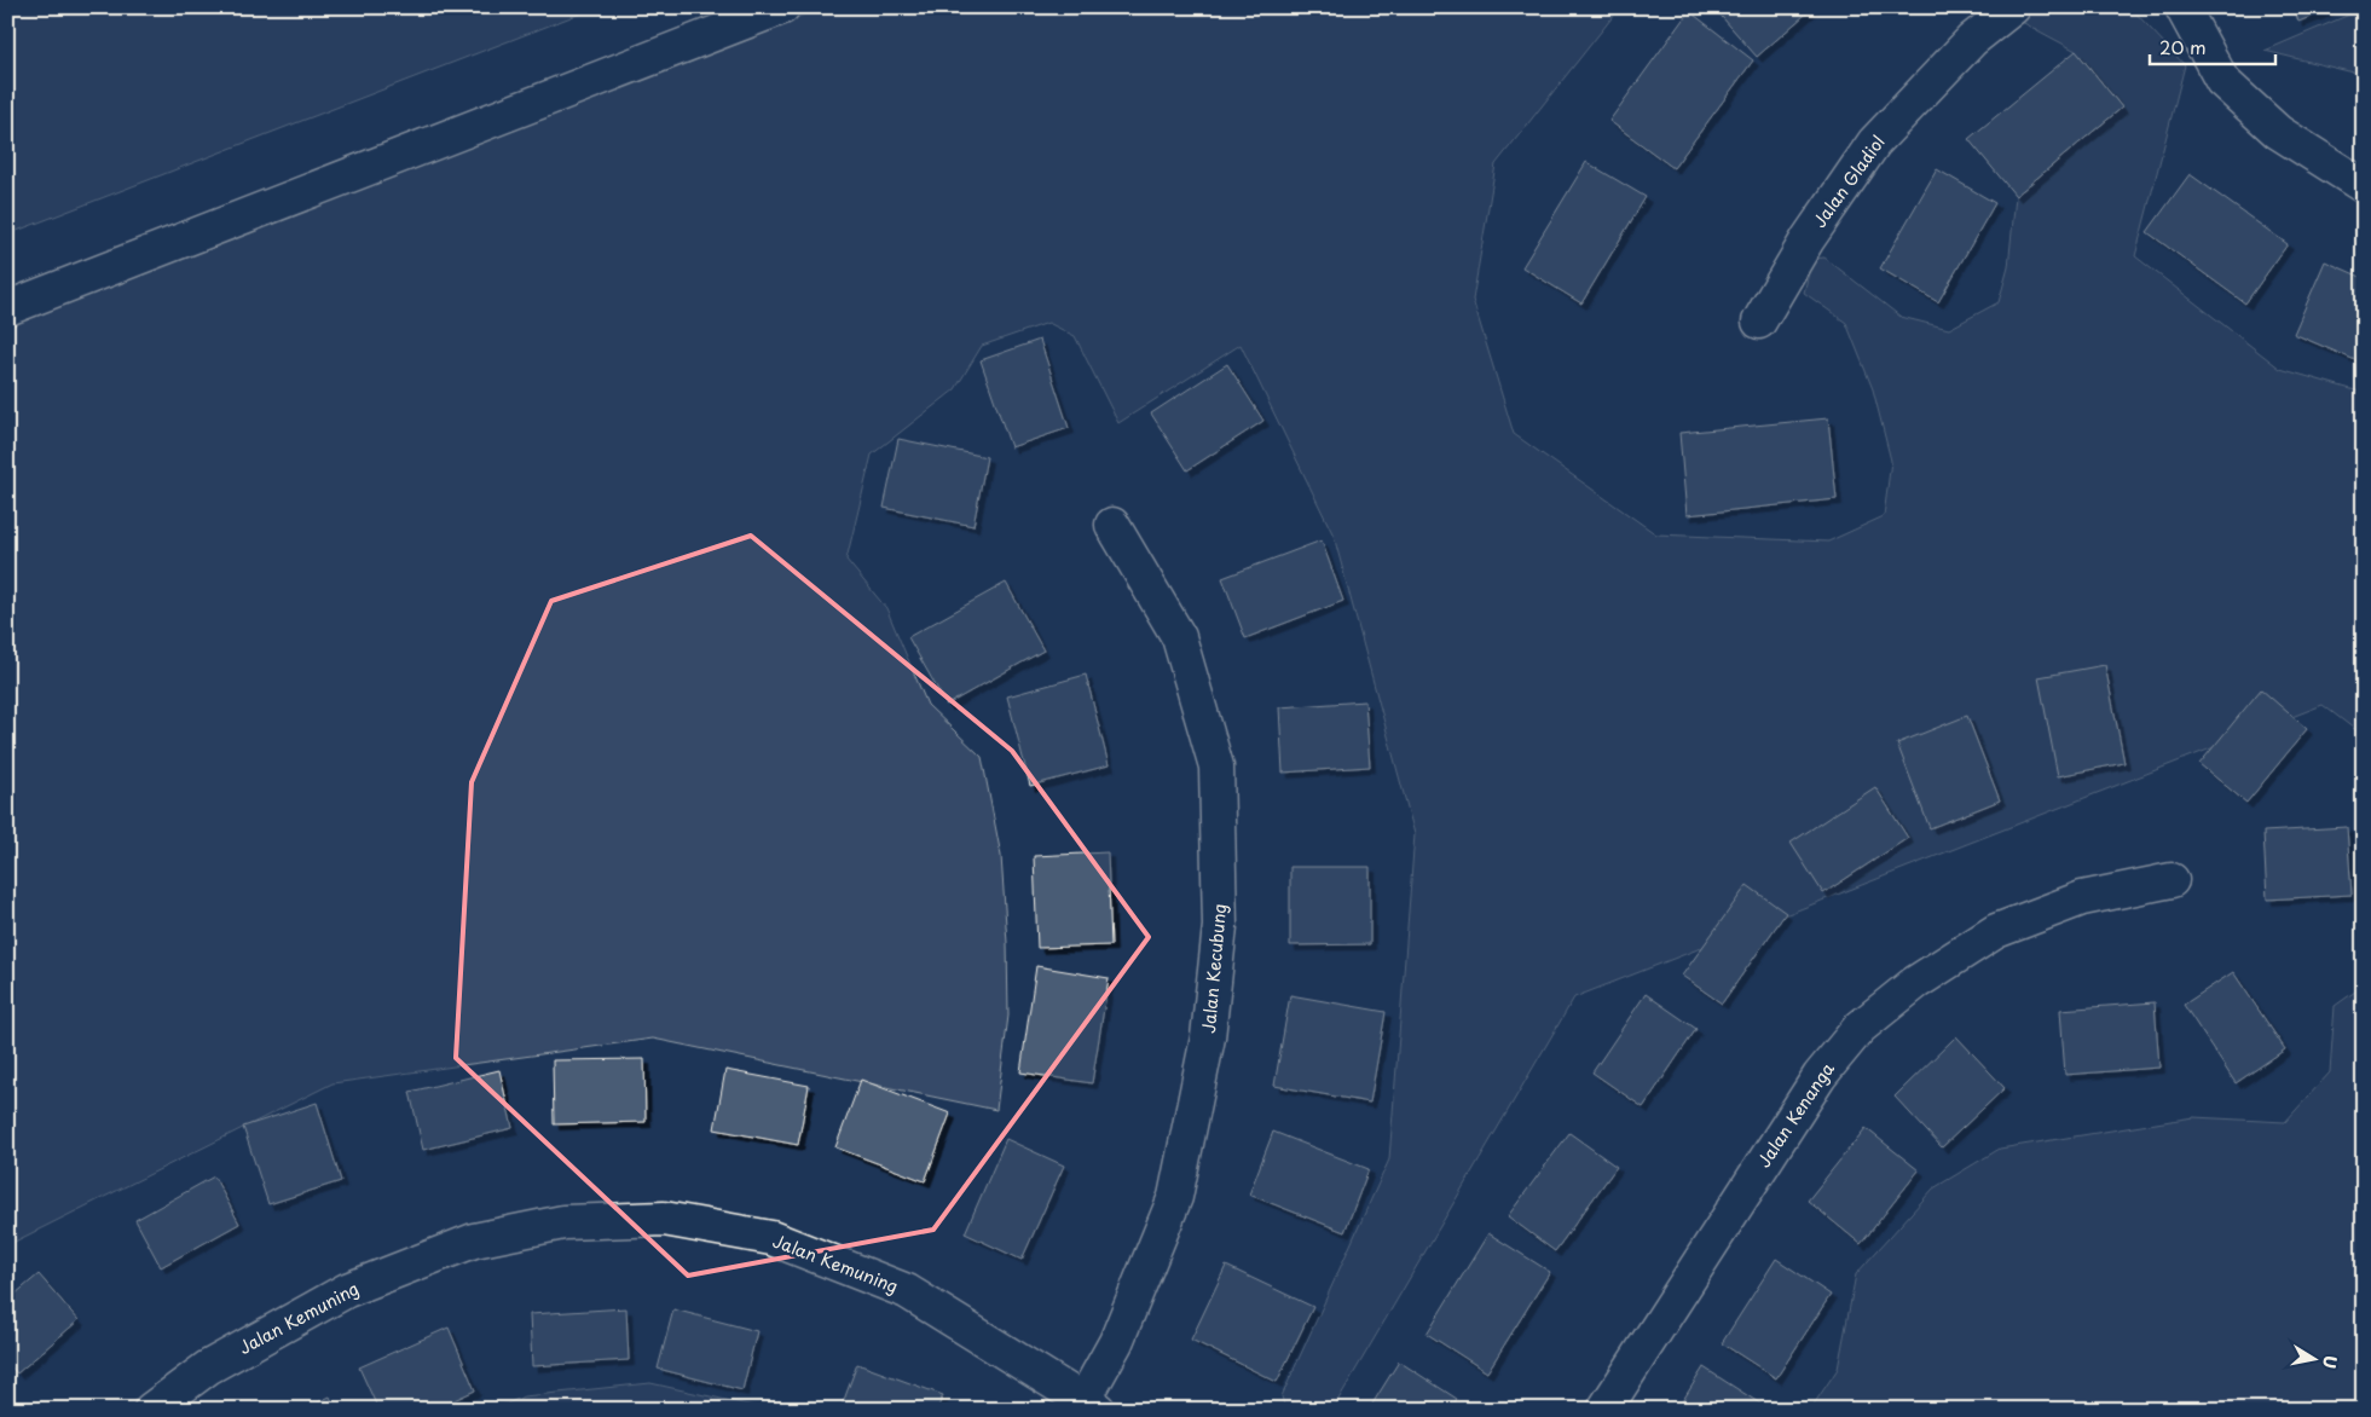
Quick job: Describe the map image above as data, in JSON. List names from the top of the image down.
{
  "streets": {
    "street": [
      "Jalan Gladiol",
      "Jalan Kecubung",
      "Jalan Kenanga",
      "Jalan Kemuning"
    ]
  },
  "crossings": [
    ["Jalan Kecubung", "Jalan Kemuning"]
  ],
  "scale_bar": "20 m",
  "north": "right"
}
